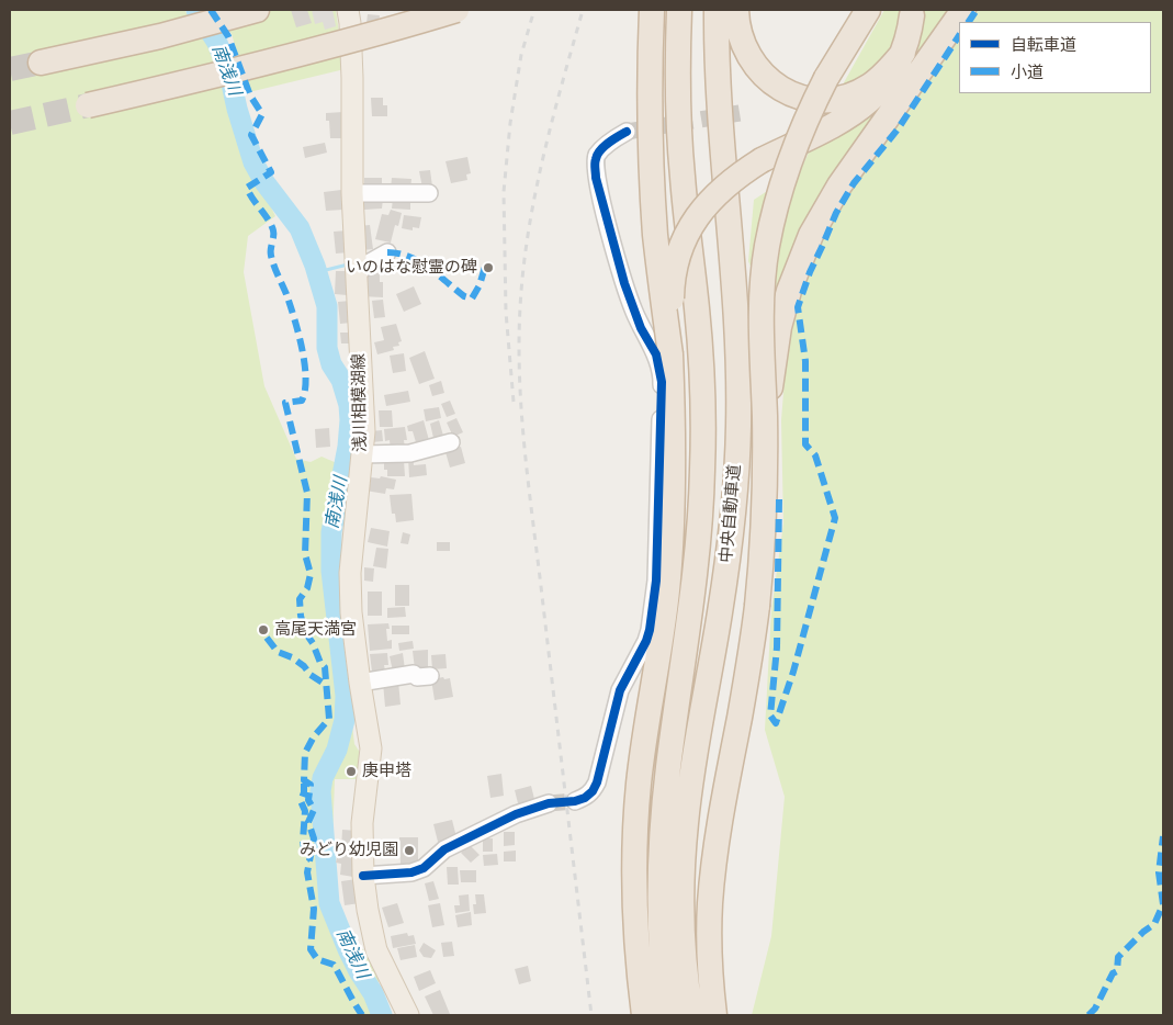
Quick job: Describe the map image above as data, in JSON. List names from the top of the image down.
{
  "streets": {
    "highway": ["中央自動車道"],
    "main road": ["浅川相模湖線"]
  },
  "water": ["南浅川"],
  "places": [
    "いのはな慰霊の碑",
    "高尾天満宮",
    "庚申塔",
    "みどり幼児園"
  ],
  "legend": ["自転車道", "小道"]
}
